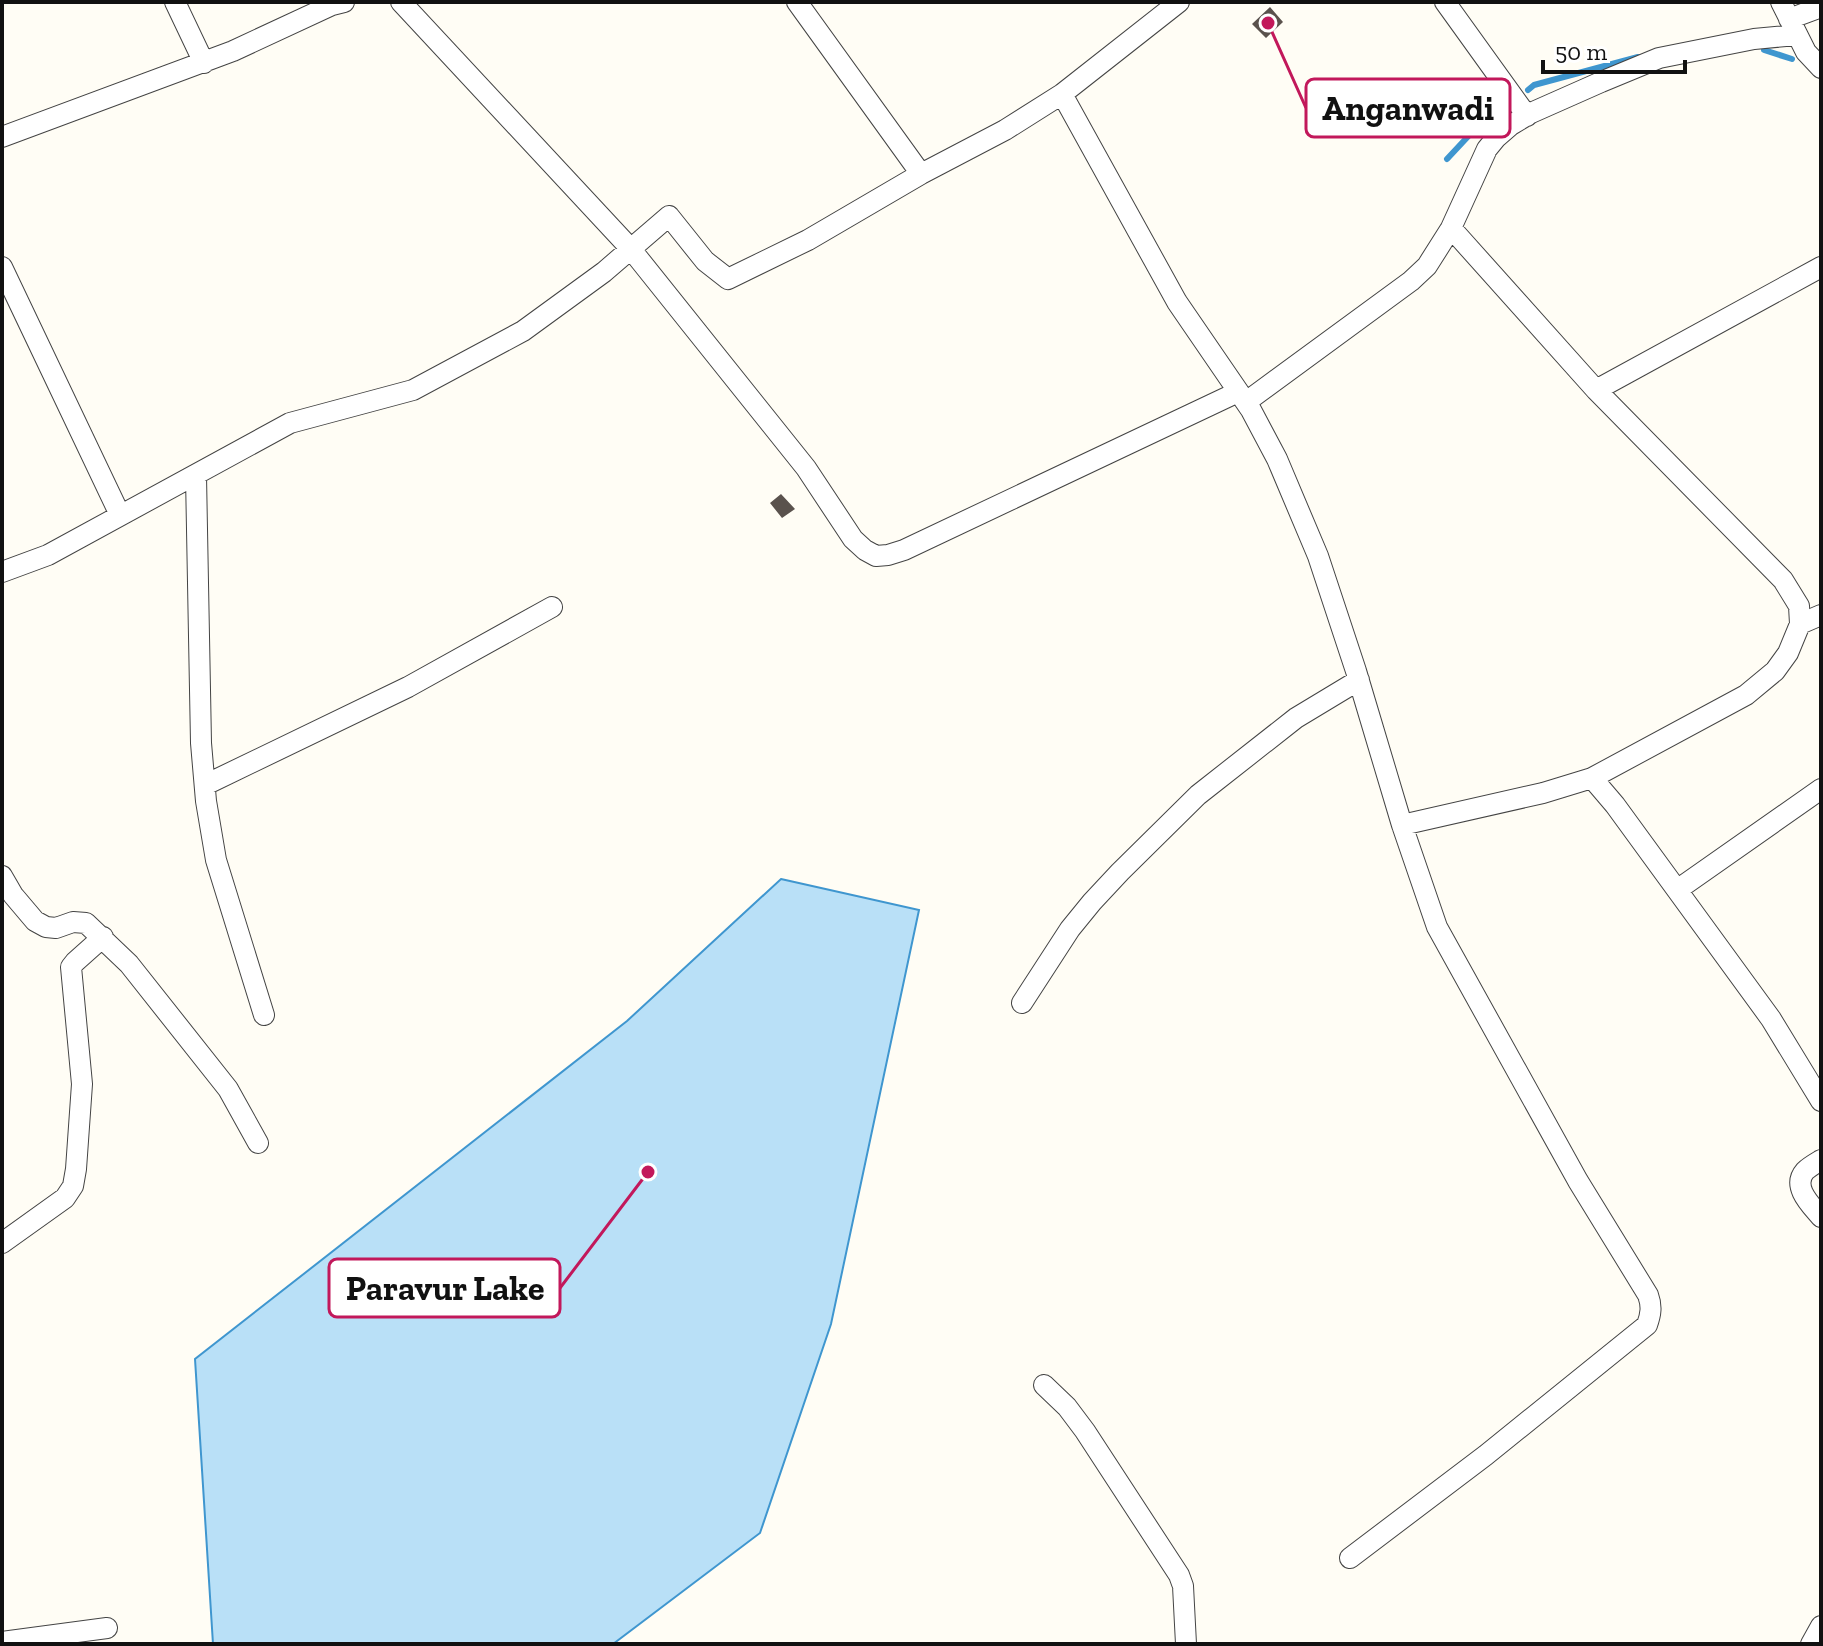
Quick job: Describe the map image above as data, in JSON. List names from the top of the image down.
{
  "places": ["Anganwadi", "Paravur Lake"],
  "scale_bar": "50 m"
}
